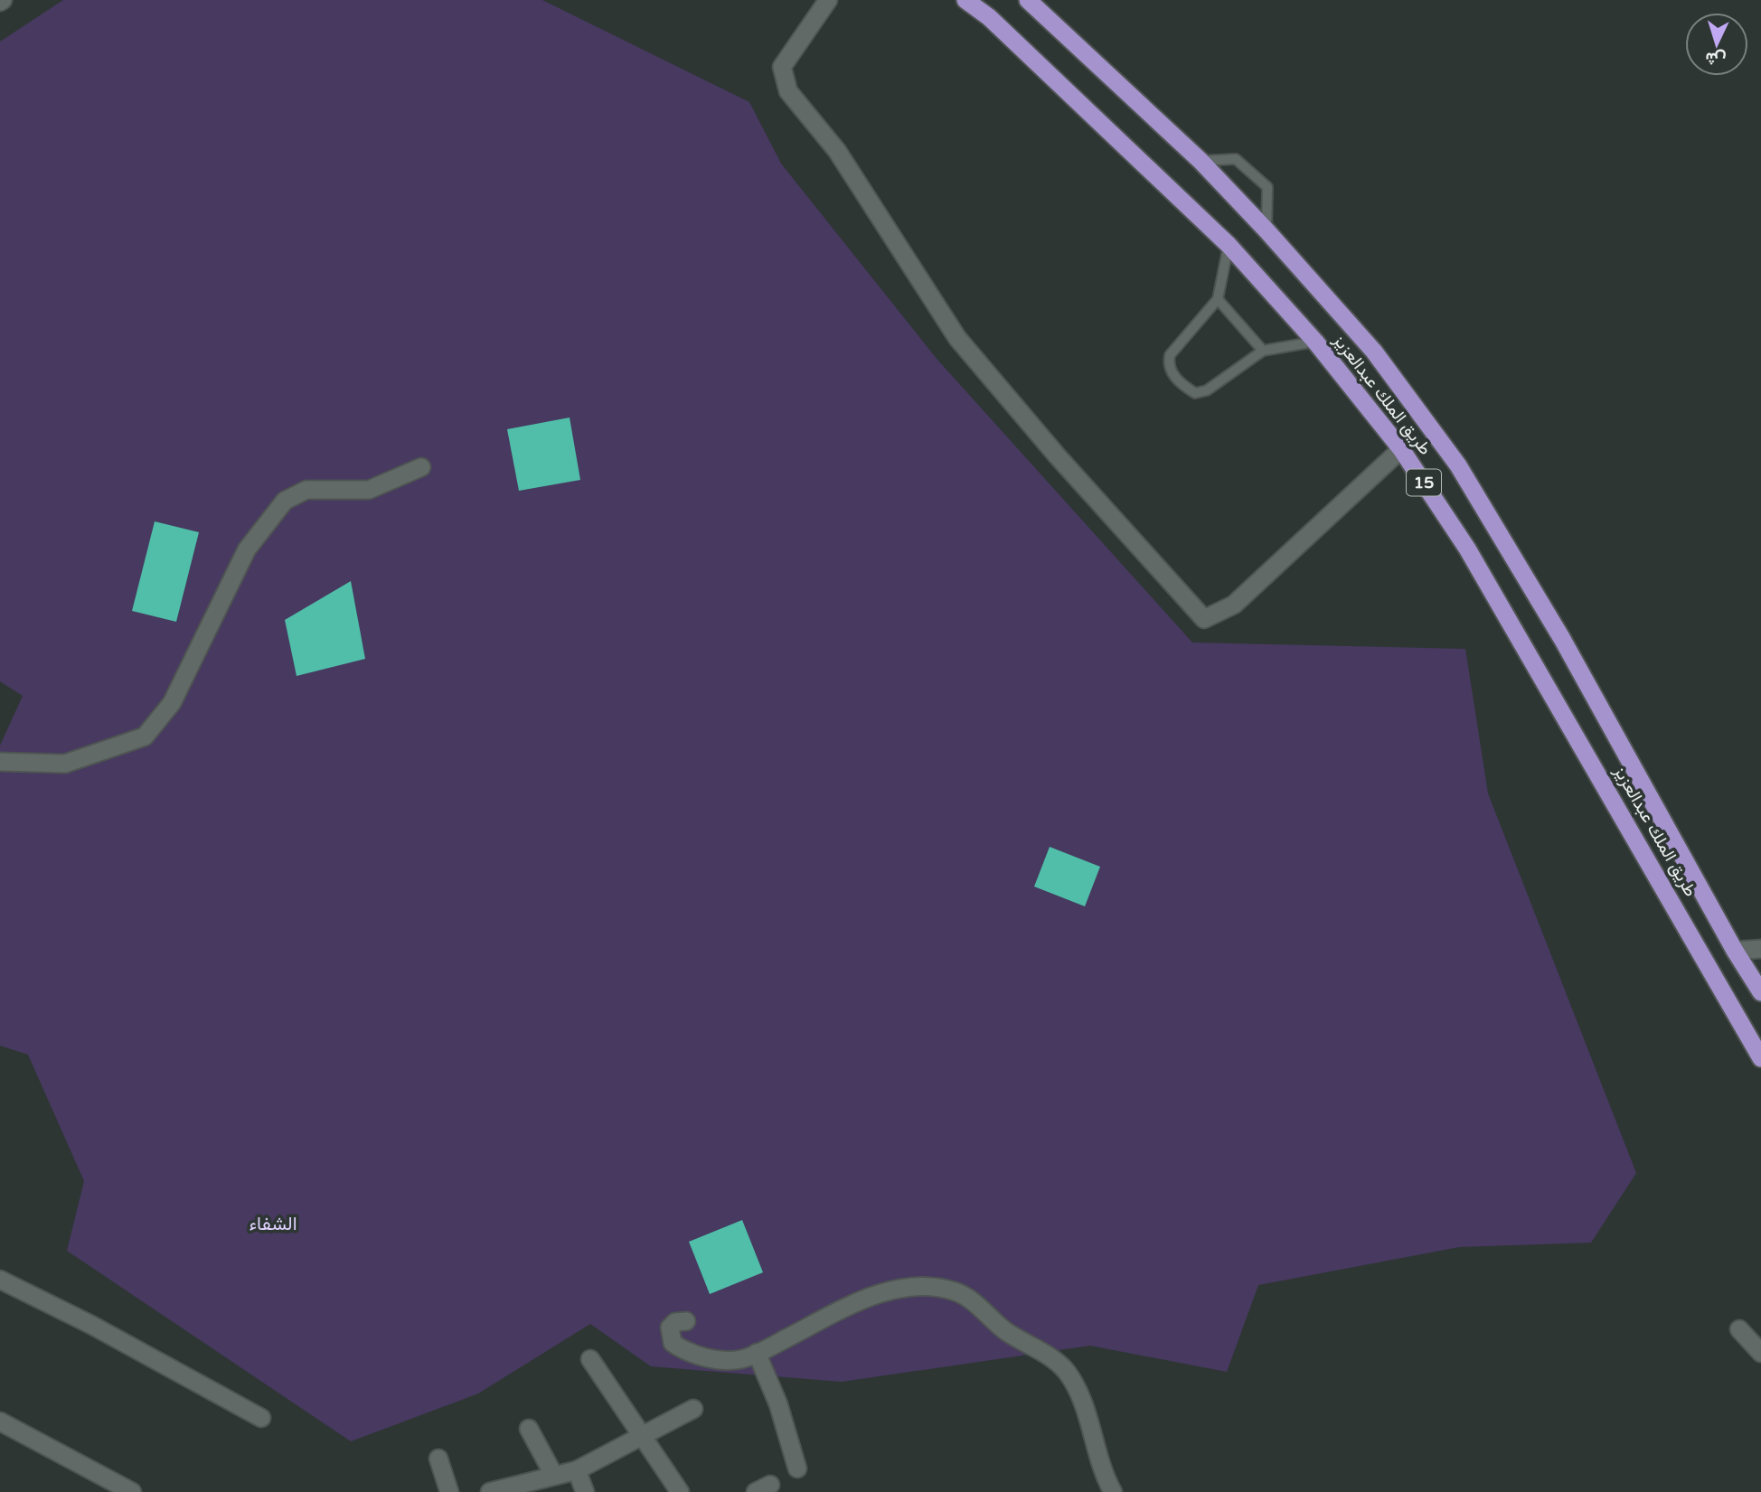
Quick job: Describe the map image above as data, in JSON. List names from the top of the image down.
{
  "streets": {
    "highway": ["طريق الملك عبدالعزيز", "15"]
  },
  "districts": ["الشفاء"],
  "north": "bottom"
}
